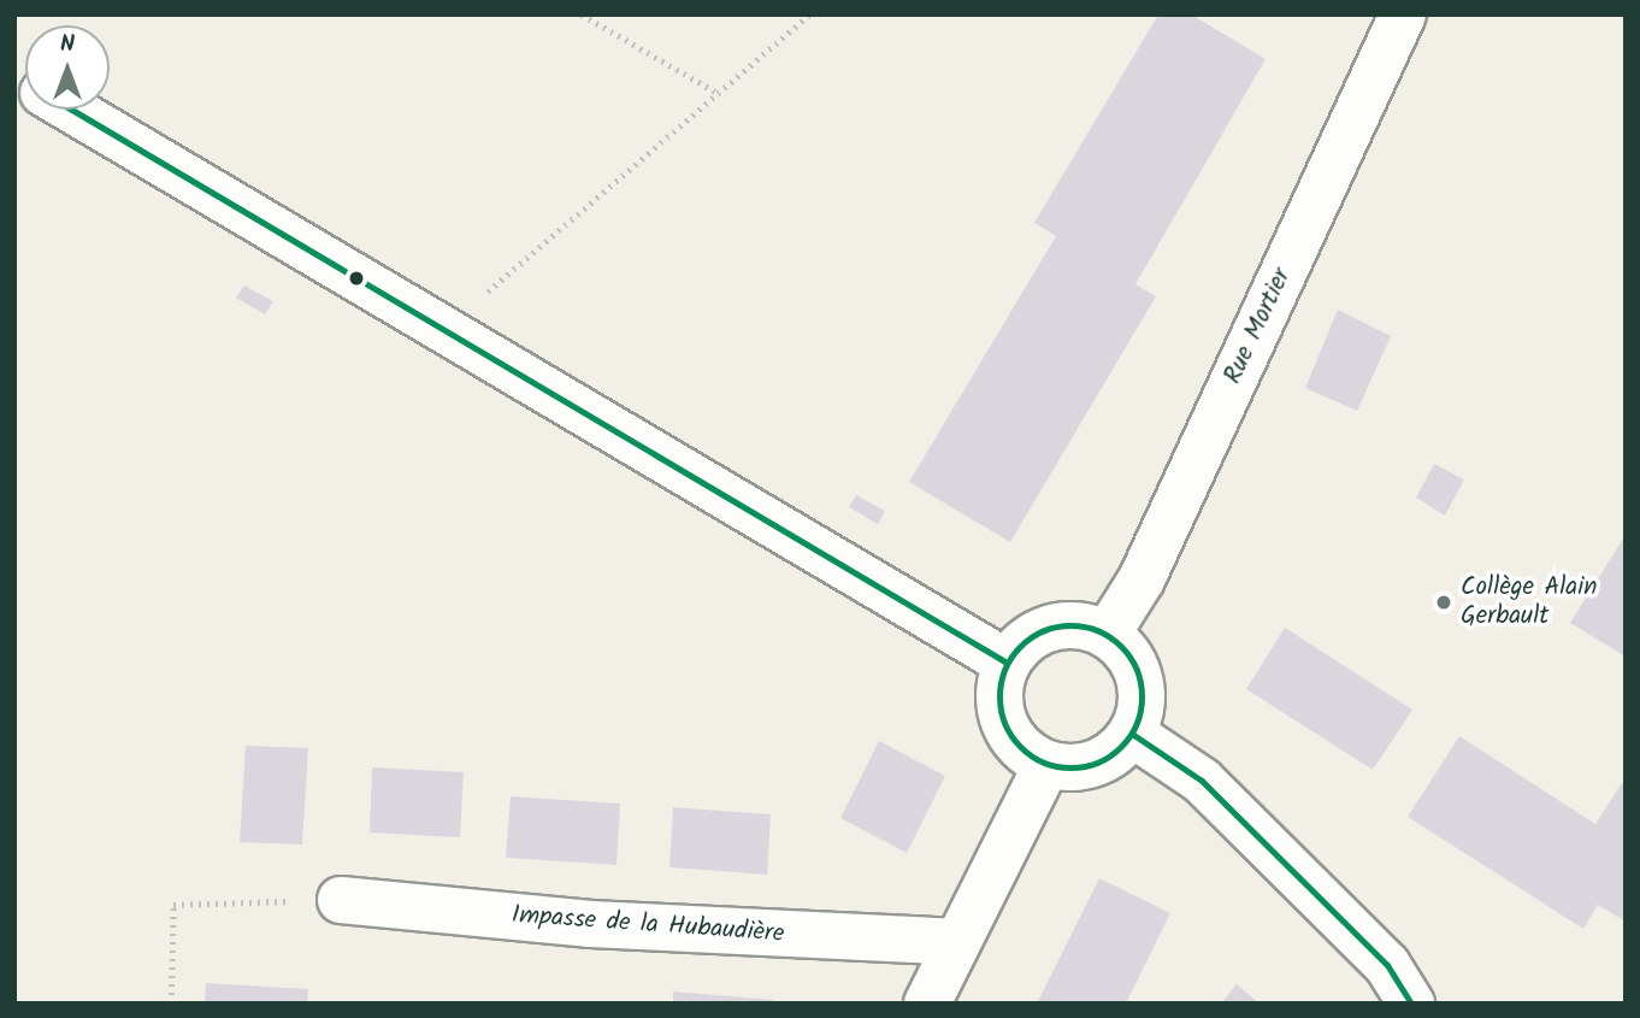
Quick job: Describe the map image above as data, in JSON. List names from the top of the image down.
{
  "streets": {
    "street": ["Rue Mortier", "Impasse de la Hubaudière"]
  },
  "places": ["Collège Alain Gerbault"],
  "north": "top"
}
